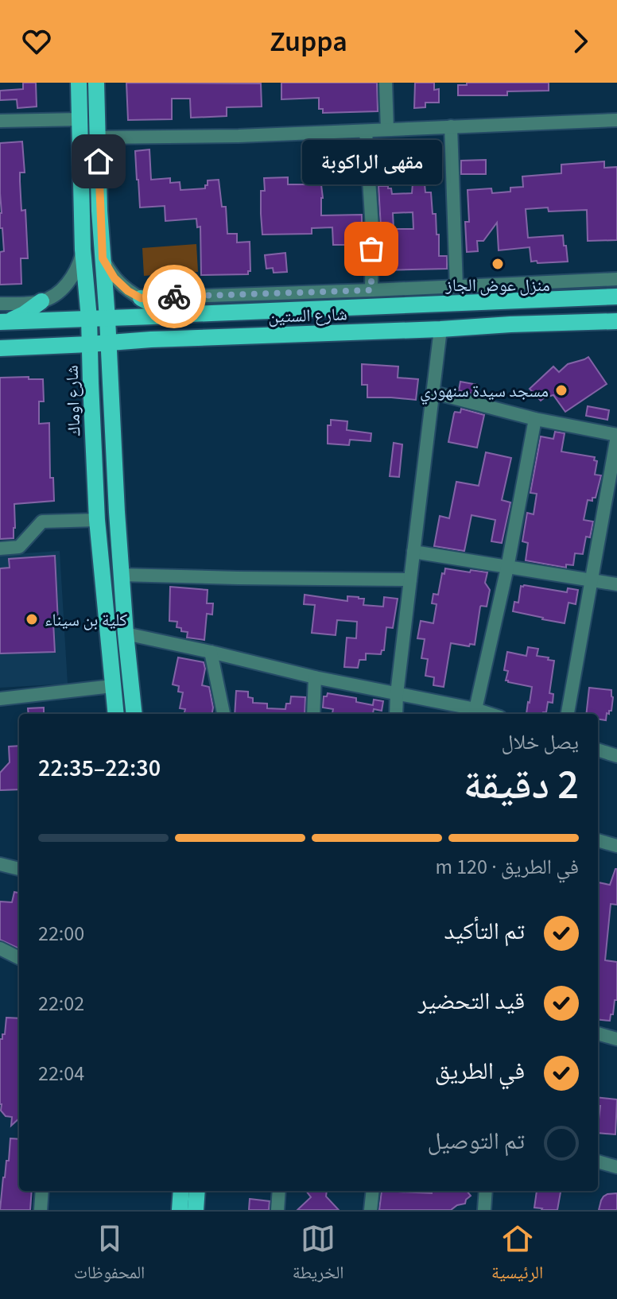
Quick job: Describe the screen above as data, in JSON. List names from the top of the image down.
{
  "streets": {
    "main road": ["شارع الستين", "شارع اوماك"]
  },
  "crossings": [
    ["شارع الستين", "شارع اوماك"]
  ],
  "places": [
    "مقهى الراكوبة",
    "منزل عوض الجاز",
    "مسجد سيدة سنهوري",
    "كلية بن سيناء"
  ],
  "page": {
    "header": "Zuppa",
    "bubble": "مقهى الراكوبة",
    "heading": ["2 دقيقة", "يصل خلال", "22:30–22:35"],
    "bar": "في الطريق · 120 m",
    "list": [
      ["تم التأكيد", "22:00"],
      ["قيد التحضير", "22:02"],
      ["في الطريق", "22:04"],
      "تم التوصيل"
    ],
    "tabs": ["الرئيسية", "الخريطة", "المحفوظات"]
  }
}
